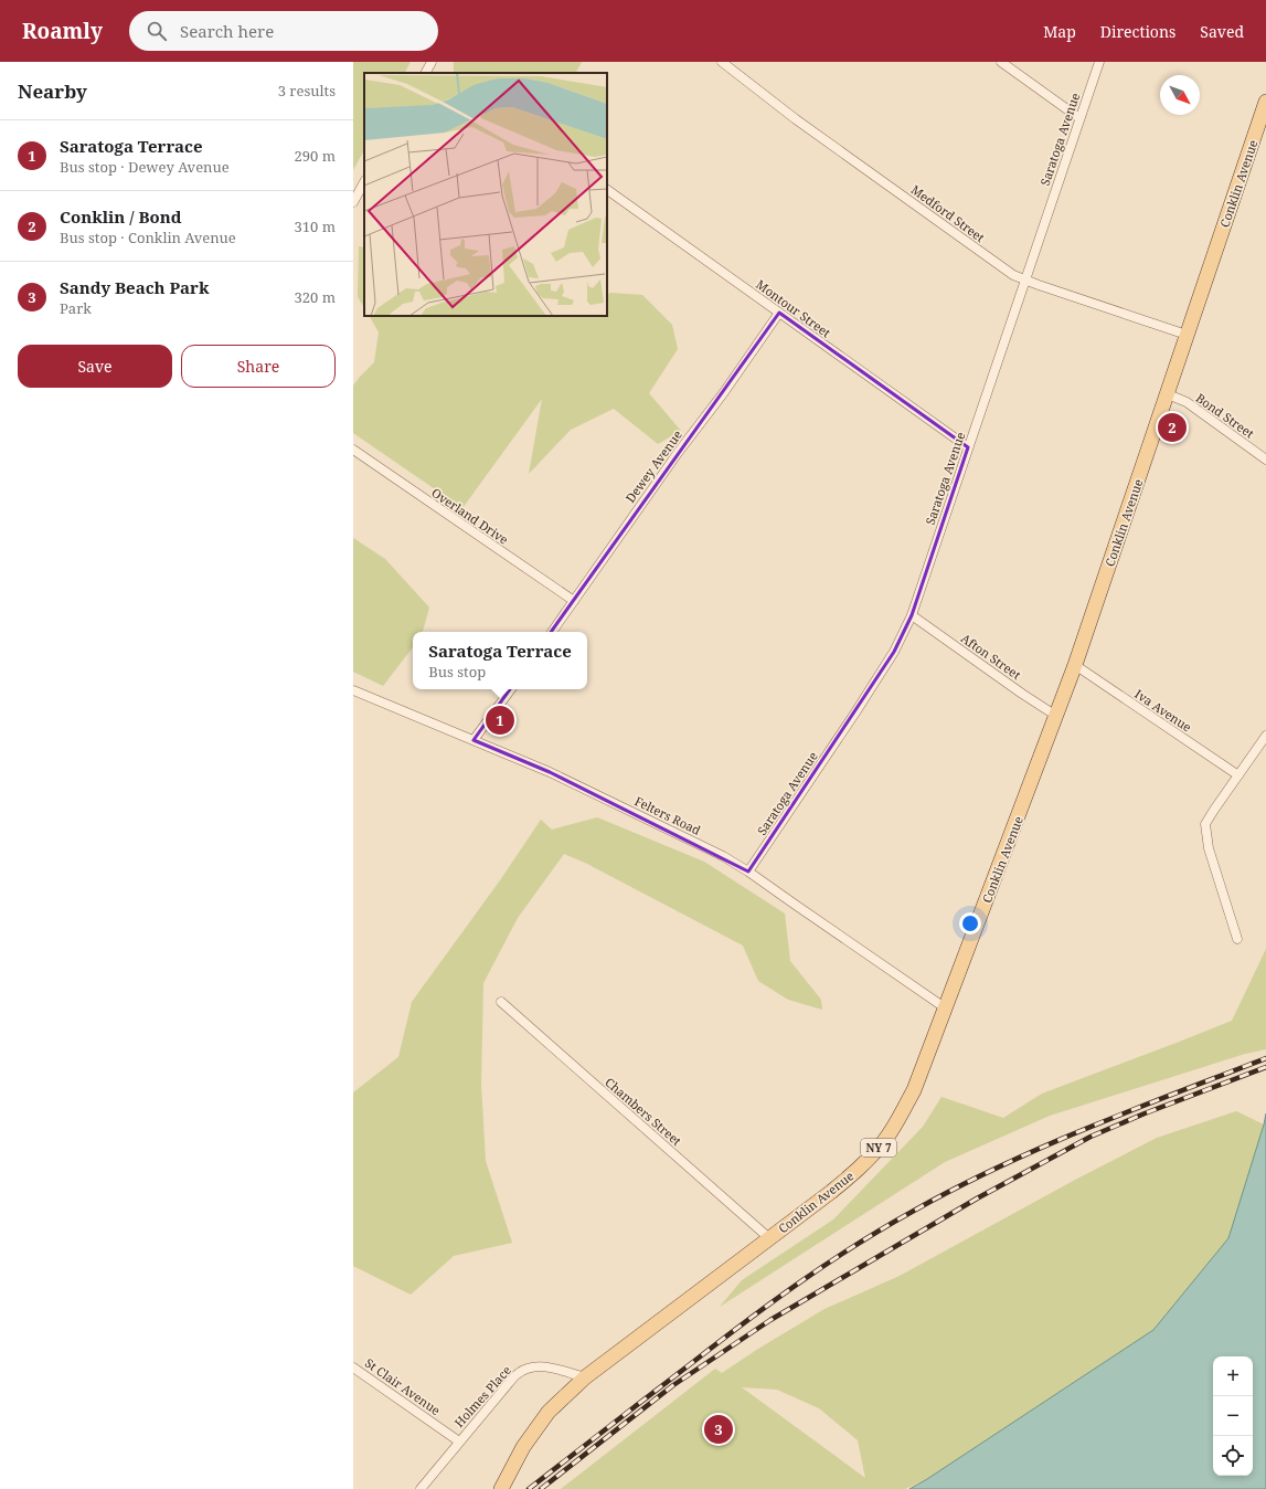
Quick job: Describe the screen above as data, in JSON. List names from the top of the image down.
{
  "streets": {
    "main road": ["Conklin Avenue", "NY 7"],
    "street": [
      "Saratoga Avenue",
      "Medford Street",
      "Montour Street",
      "Bond Street",
      "Dewey Avenue",
      "Overland Drive",
      "Afton Street",
      "Iva Avenue",
      "Felters Road",
      "Chambers Street",
      "St Clair Avenue",
      "Holmes Place"
    ]
  },
  "crossings": [
    ["Saratoga Avenue", "Medford Street"],
    ["Saratoga Avenue", "Montour Street"],
    ["Saratoga Avenue", "Afton Street"],
    ["Saratoga Avenue", "Felters Road"],
    ["Conklin Avenue", "Medford Street"],
    ["Conklin Avenue", "Bond Street"],
    ["Conklin Avenue", "Afton Street"],
    ["Conklin Avenue", "Iva Avenue"],
    ["Conklin Avenue", "Felters Road"],
    ["Conklin Avenue", "Chambers Street"],
    ["Conklin Avenue", "Holmes Place"],
    ["Montour Street", "Dewey Avenue"],
    ["Dewey Avenue", "Overland Drive"],
    ["St Clair Avenue", "Holmes Place"]
  ],
  "north": "bottom right",
  "page": {
    "header": "Roamly",
    "search": "Search here",
    "nav": ["Map", "Directions", "Saved"],
    "heading": ["Nearby", "3 results"],
    "list": [
      {
        "mark": "1",
        "name": "Saratoga Terrace",
        "note": "Bus stop · Dewey Avenue",
        "value": "290 m"
      },
      {
        "mark": "2",
        "name": "Conklin / Bond",
        "note": "Bus stop · Conklin Avenue",
        "value": "310 m"
      },
      {
        "mark": "3",
        "name": "Sandy Beach Park",
        "note": "Park",
        "value": "320 m"
      }
    ],
    "buttons": ["Save", "Share"],
    "pins": ["2", "1", "3"],
    "popup": ["Saratoga Terrace", "Bus stop"],
    "map_buttons": ["+", "−"]
  }
}
